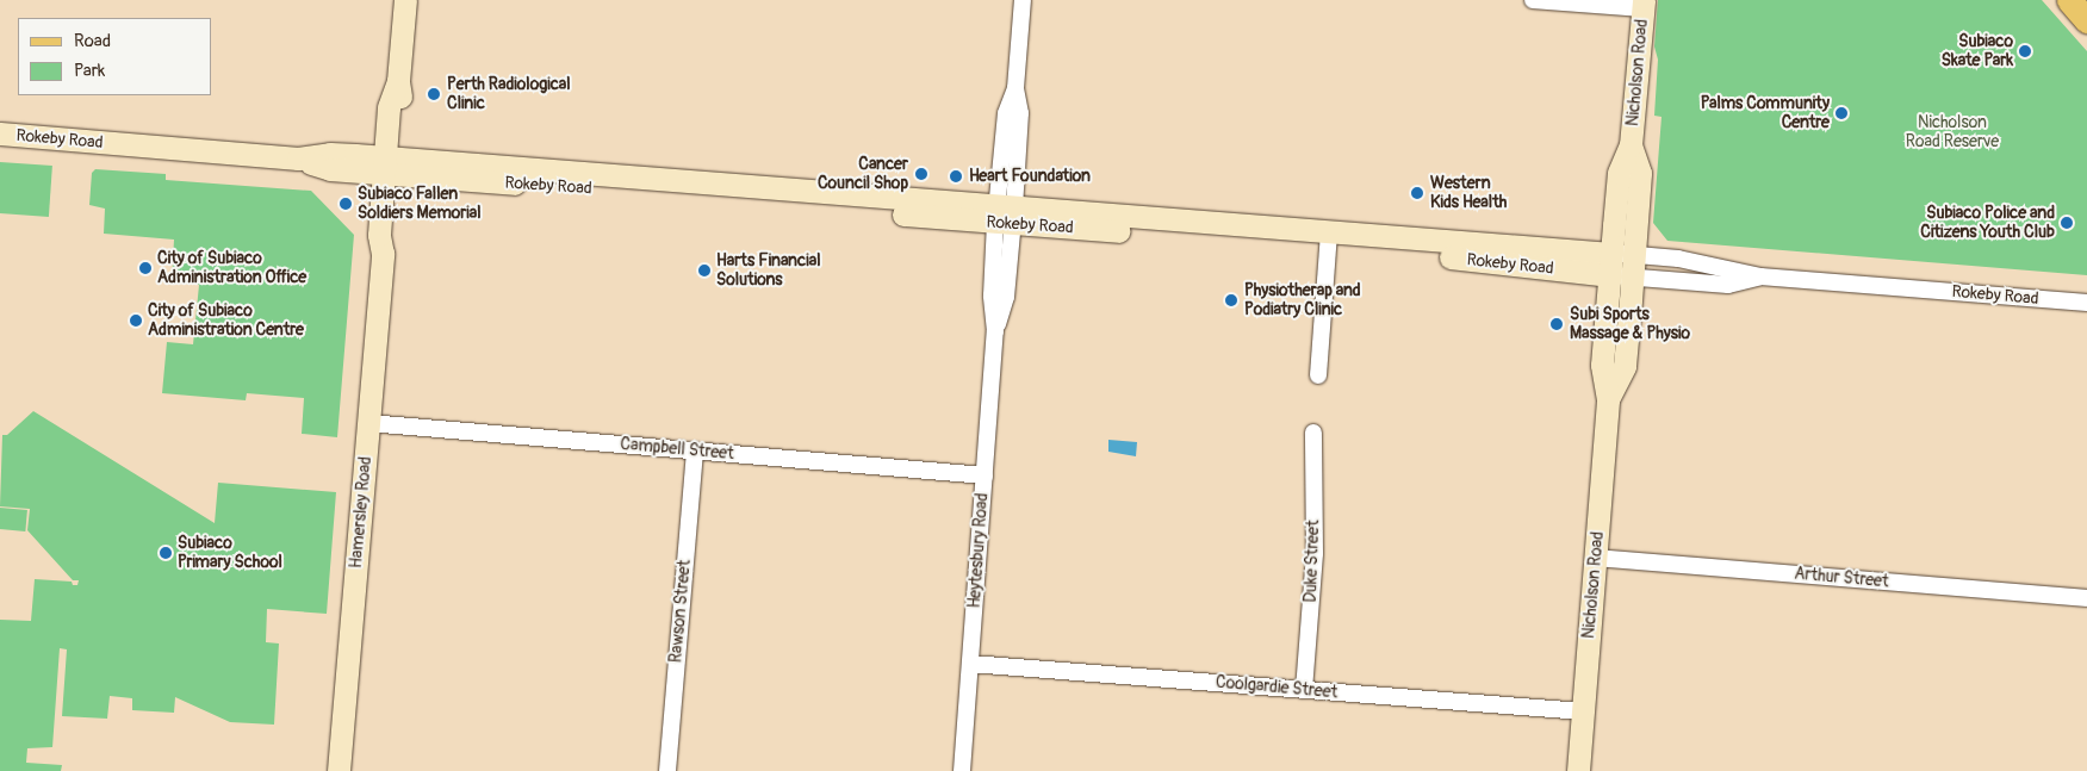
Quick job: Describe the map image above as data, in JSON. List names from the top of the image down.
{
  "streets": {
    "main road": ["Nicholson Road", "Rokeby Road", "Hamersley Road"],
    "street": [
      "Campbell Street",
      "Heytesbury Road",
      "Duke Street",
      "Arthur Street",
      "Rawson Street",
      "Coolgardie Street"
    ]
  },
  "crossings": [
    ["Nicholson Road", "Rokeby Road"],
    ["Nicholson Road", "Arthur Street"],
    ["Nicholson Road", "Coolgardie Street"],
    ["Rokeby Road", "Hamersley Road"],
    ["Rokeby Road", "Heytesbury Road"],
    ["Campbell Street", "Hamersley Road"],
    ["Campbell Street", "Heytesbury Road"],
    ["Campbell Street", "Rawson Street"],
    ["Heytesbury Road", "Coolgardie Street"],
    ["Duke Street", "Coolgardie Street"]
  ],
  "parks": ["Nicholson Road Reserve"],
  "places": [
    "Subiaco Skate Park",
    "Perth Radiological Clinic",
    "Palms Community Centre",
    "Cancer Council Shop",
    "Heart Foundation",
    "Western Kids Health",
    "Subiaco Fallen Soldiers Memorial",
    "Subiaco Police and Citizens Youth Club",
    "City of Subiaco Administration Office",
    "Harts Financial Solutions",
    "Physiotherap and Podiatry Clinic",
    "City of Subiaco Administration Centre",
    "Subi Sports Massage & Physio",
    "Subiaco Primary School"
  ],
  "legend": ["Road", "Park"]
}
